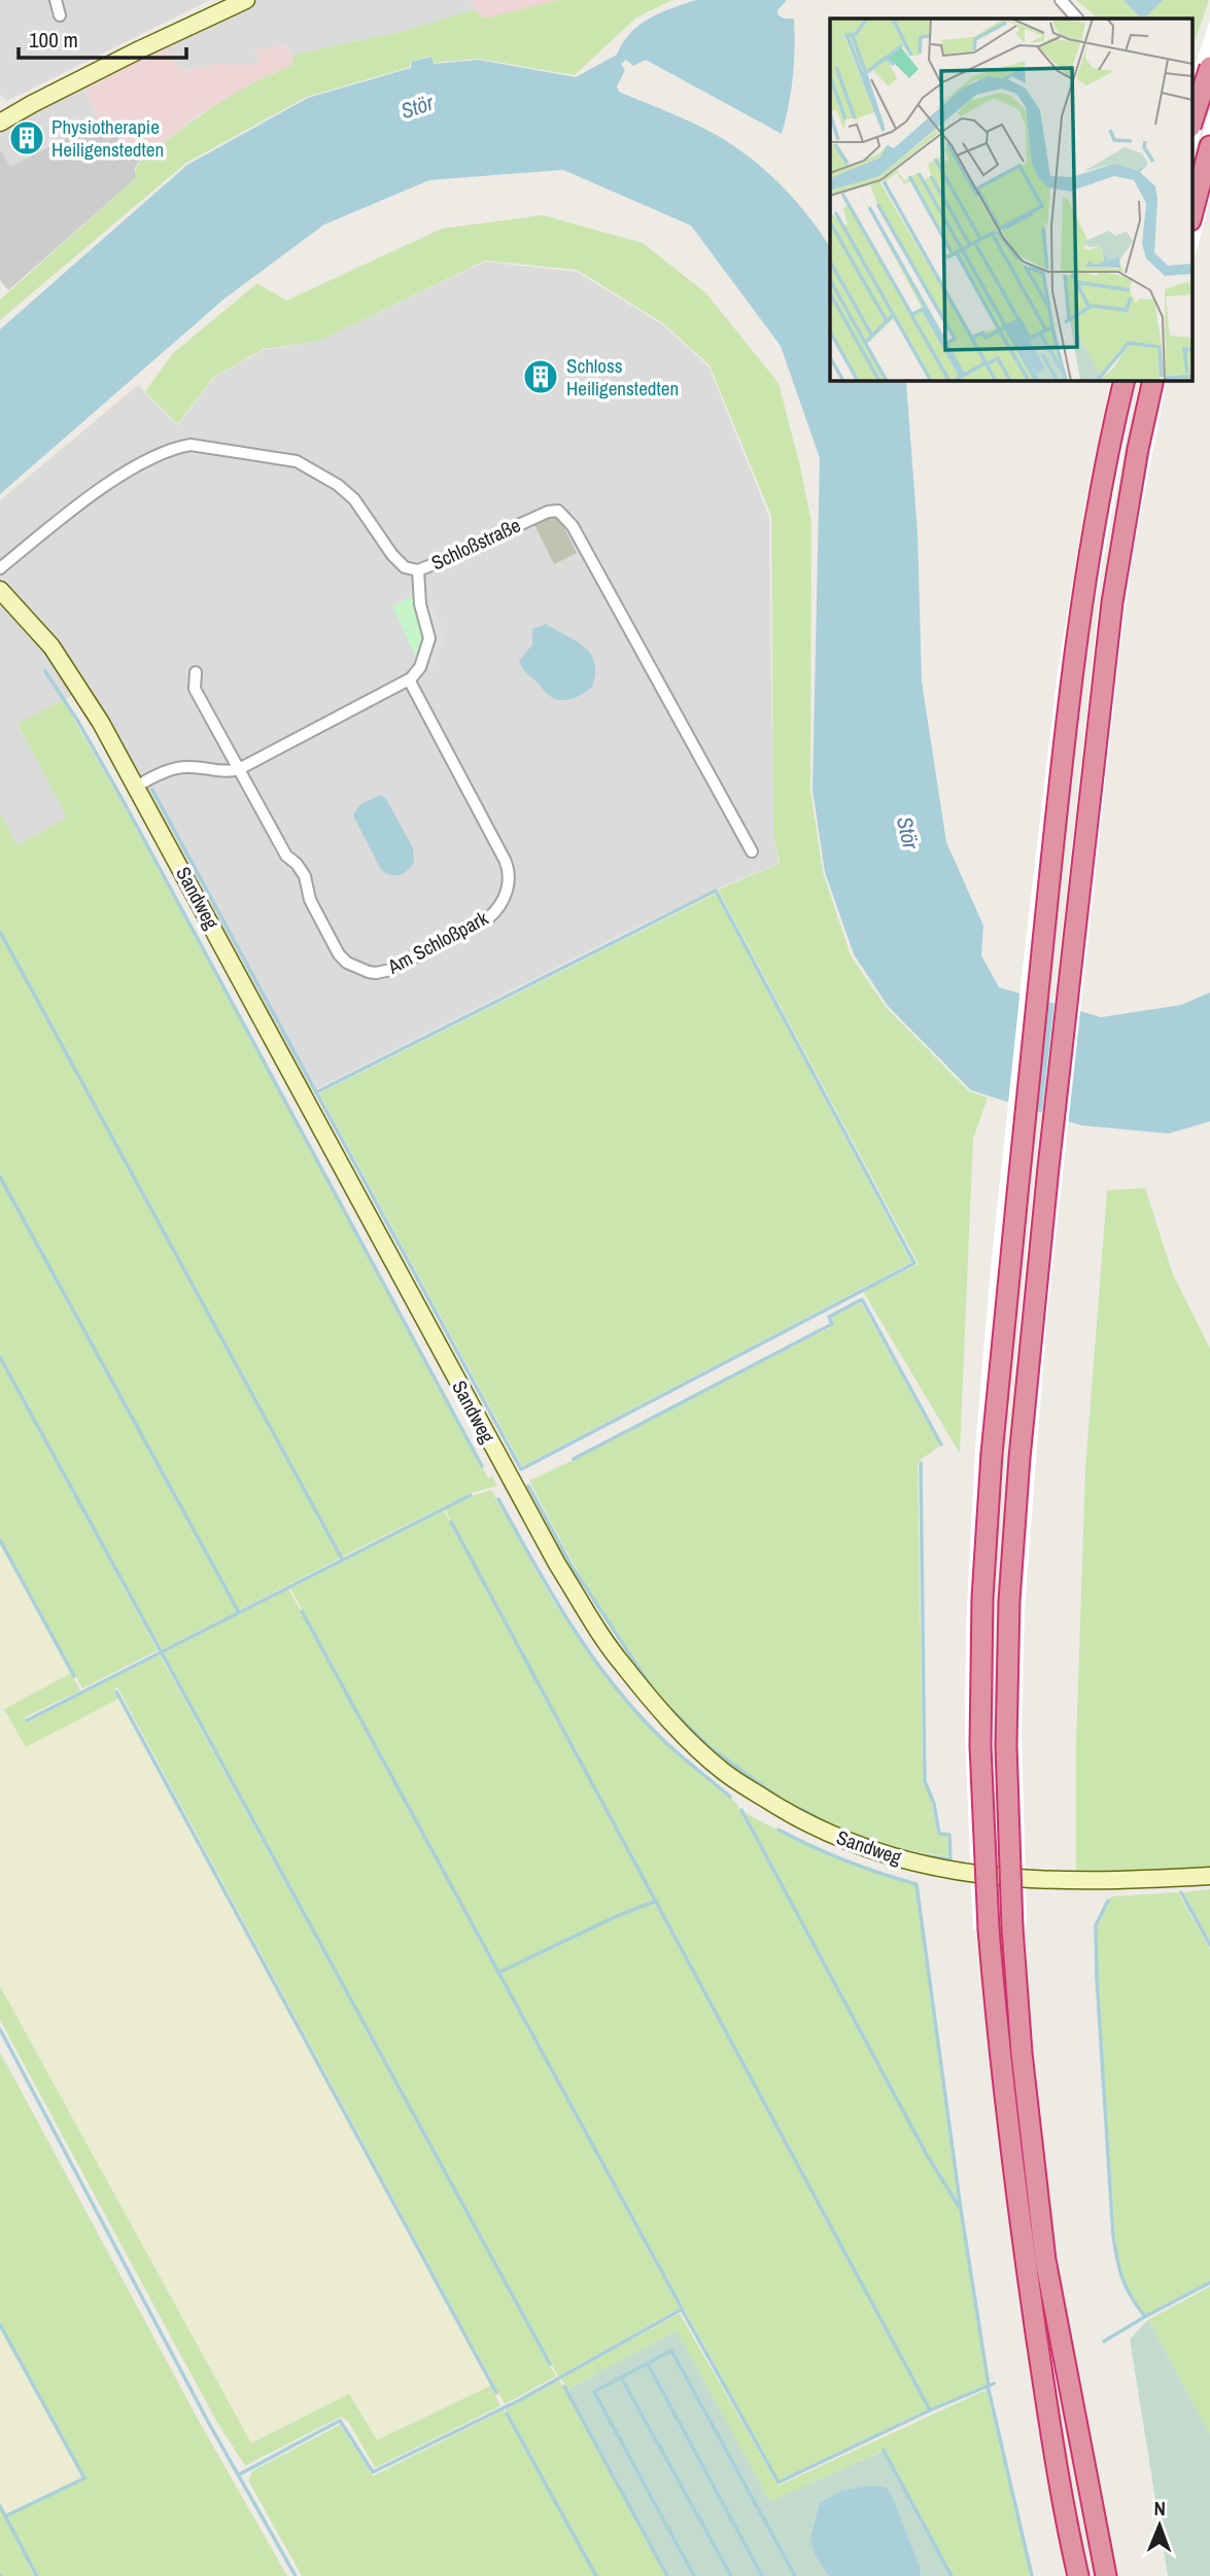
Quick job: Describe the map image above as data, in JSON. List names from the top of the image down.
{
  "streets": {
    "street": ["Schloßstraße", "Sandweg", "Am Schloßpark"]
  },
  "water": ["Stör"],
  "places": {
    "building": ["Physiotherapie Heiligenstedten", "Schloss Heiligenstedten"]
  },
  "scale_bar": "100 m",
  "north": "top"
}
